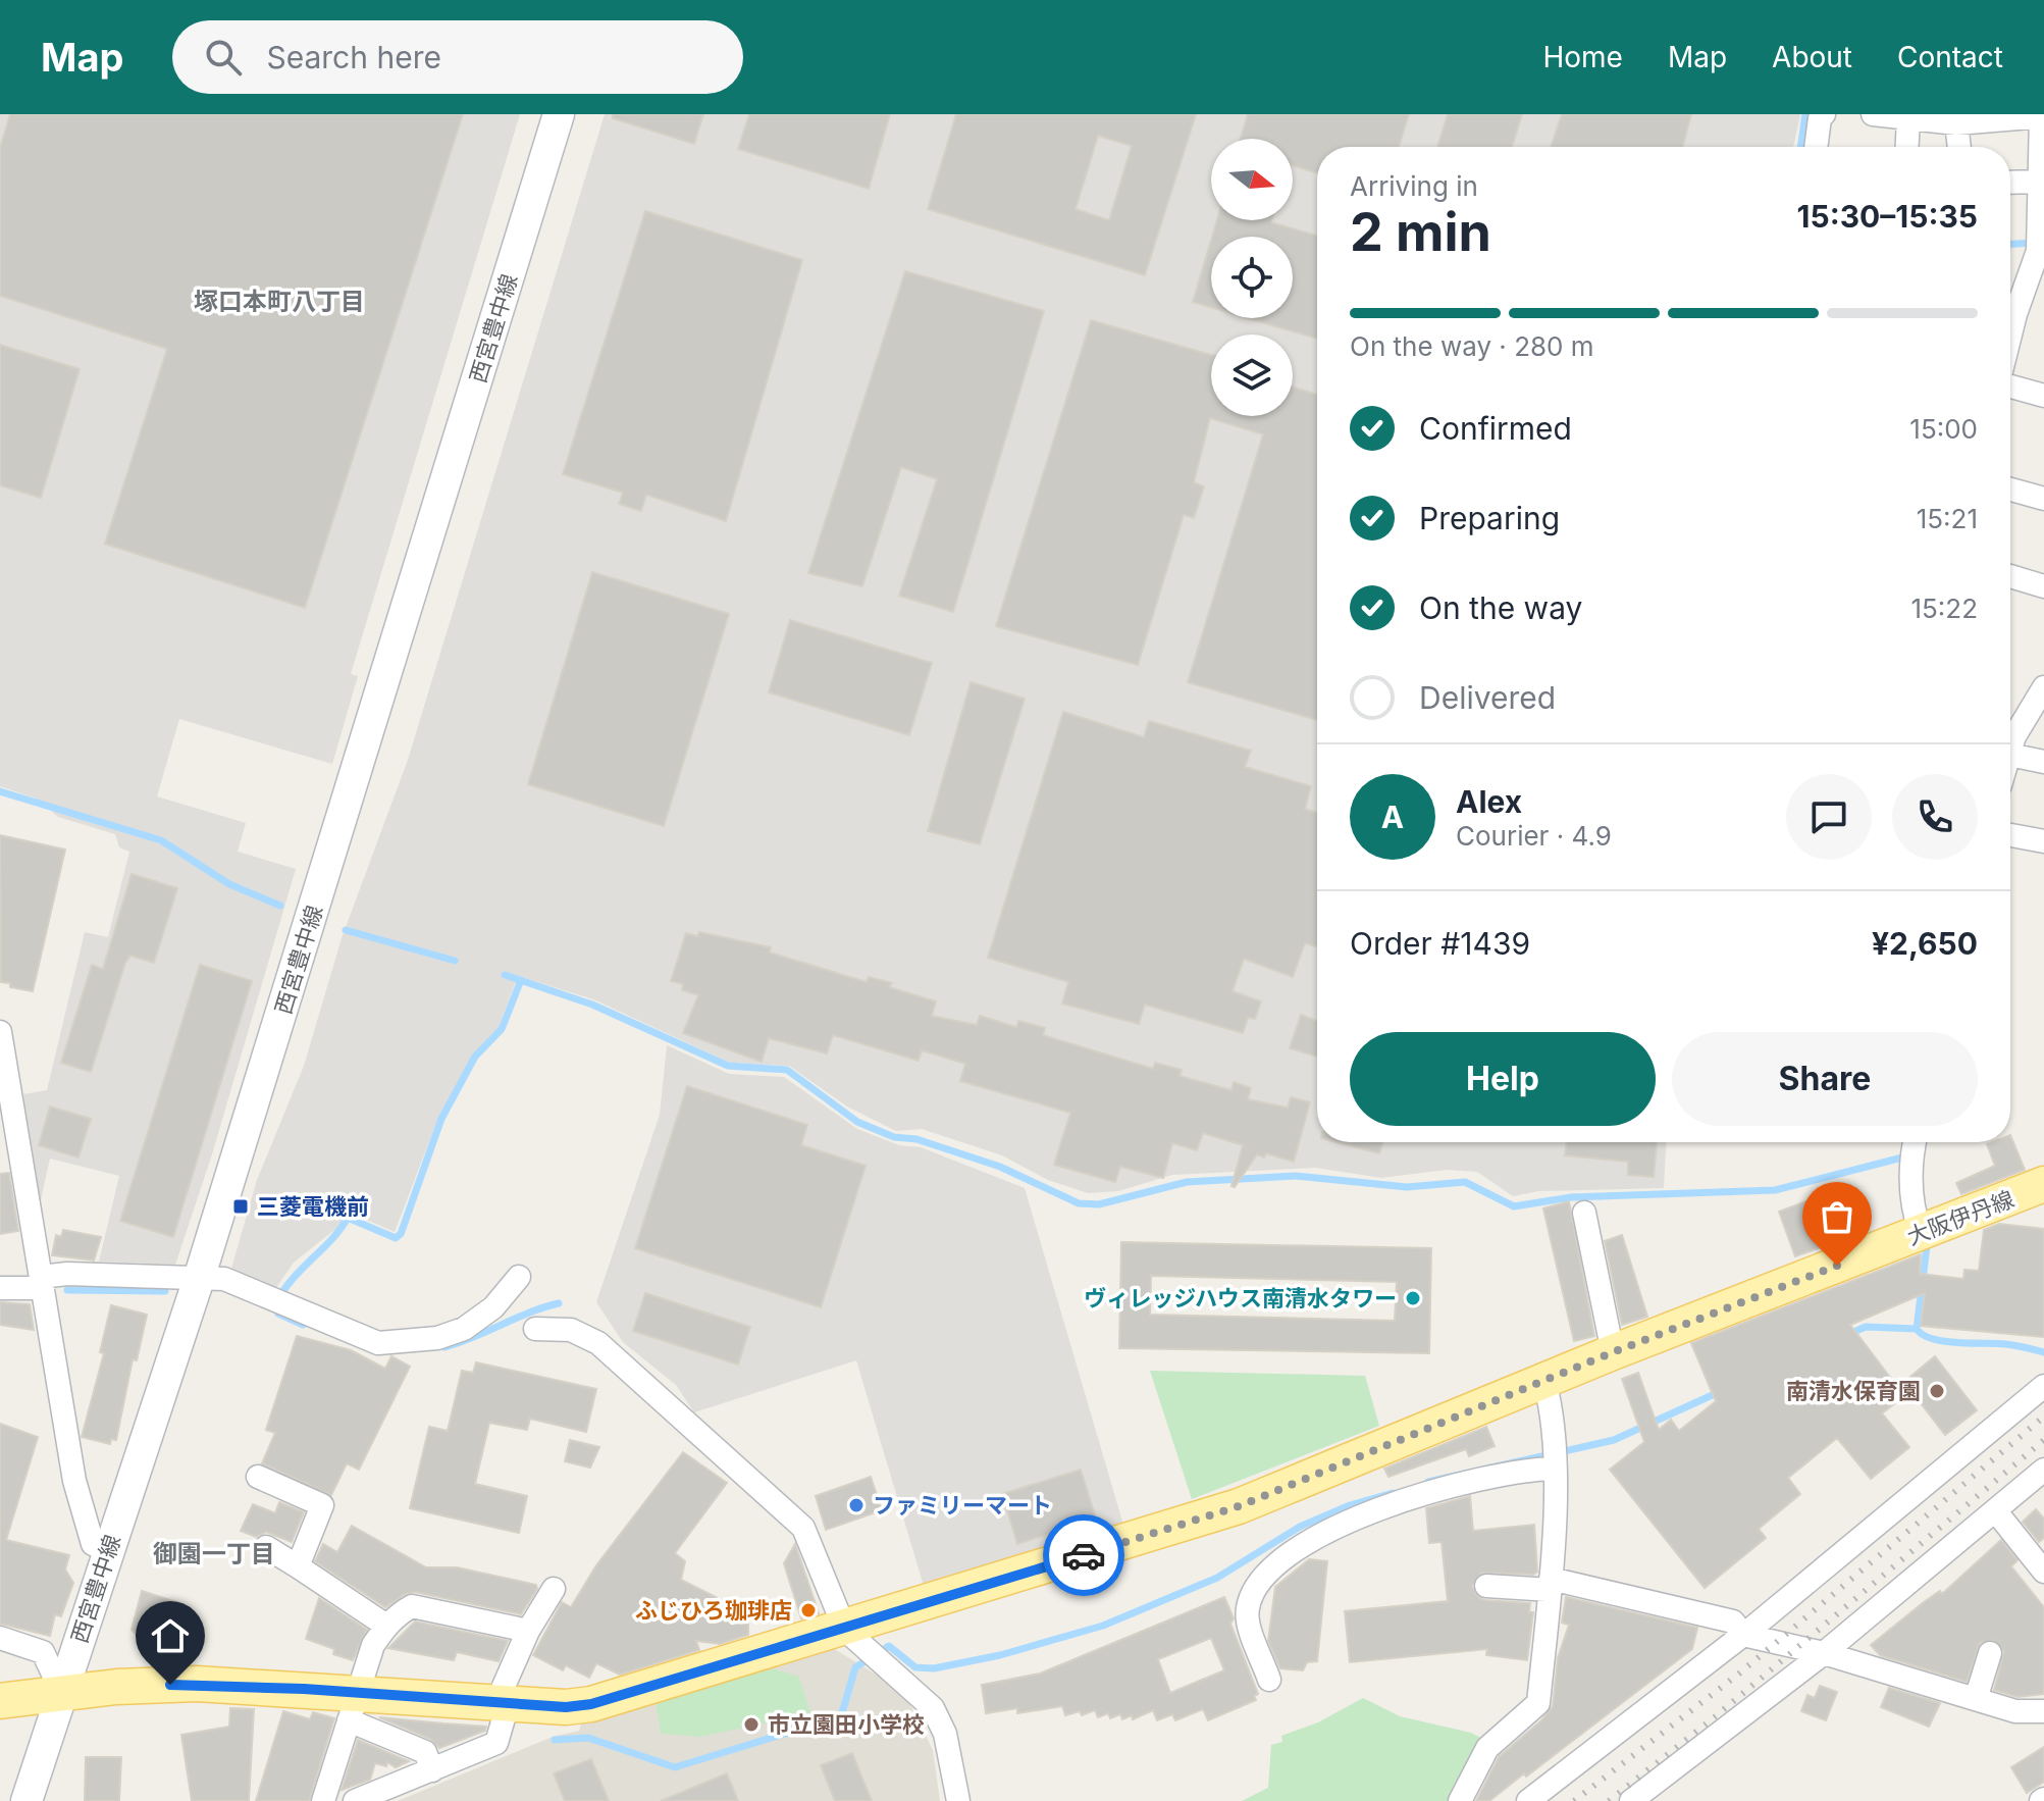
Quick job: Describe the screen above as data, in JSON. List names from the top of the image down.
{
  "streets": {
    "main road": ["西宮豊中線", "大阪伊丹線"]
  },
  "crossings": [
    ["西宮豊中線", "大阪伊丹線"]
  ],
  "districts": ["塚口本町八丁目", "御園一丁目"],
  "places": {
    "transit": ["三菱電機前"],
    "other": [
      "ヴィレッジハウス南清水タワー",
      "南清水保育園",
      "ファミリーマート",
      "ふじひろ珈琲店",
      "市立園田小学校"
    ]
  },
  "north": "right",
  "page": {
    "header": "Map",
    "search": "Search here",
    "nav": [
      "Home",
      "Map",
      "About",
      "Contact"
    ],
    "heading": ["2 min", "Arriving in", "15:30–15:35"],
    "panel": [
      "Alex",
      "Courier · 4.9",
      "Order #1439",
      "¥2,650"
    ],
    "bar": "On the way · 280 m",
    "list": [
      ["Confirmed", "15:00"],
      ["Preparing", "15:21"],
      ["On the way", "15:22"],
      "Delivered"
    ],
    "round": "A",
    "buttons": ["Help", "Share"]
  }
}
